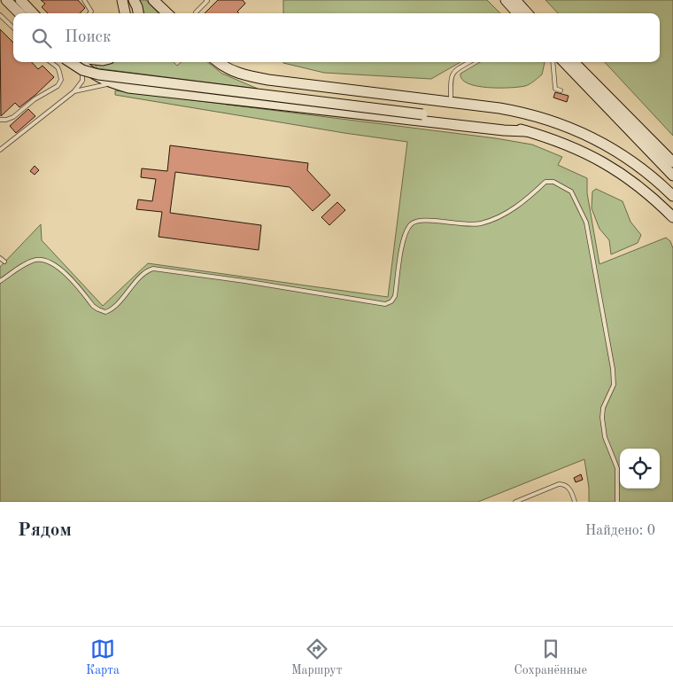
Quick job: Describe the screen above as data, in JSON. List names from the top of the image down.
{
  "page": {
    "search": "Поиск",
    "heading": ["Рядом", "Найдено: 0"],
    "nav": ["Карта", "Маршрут", "Сохранённые"]
  }
}
